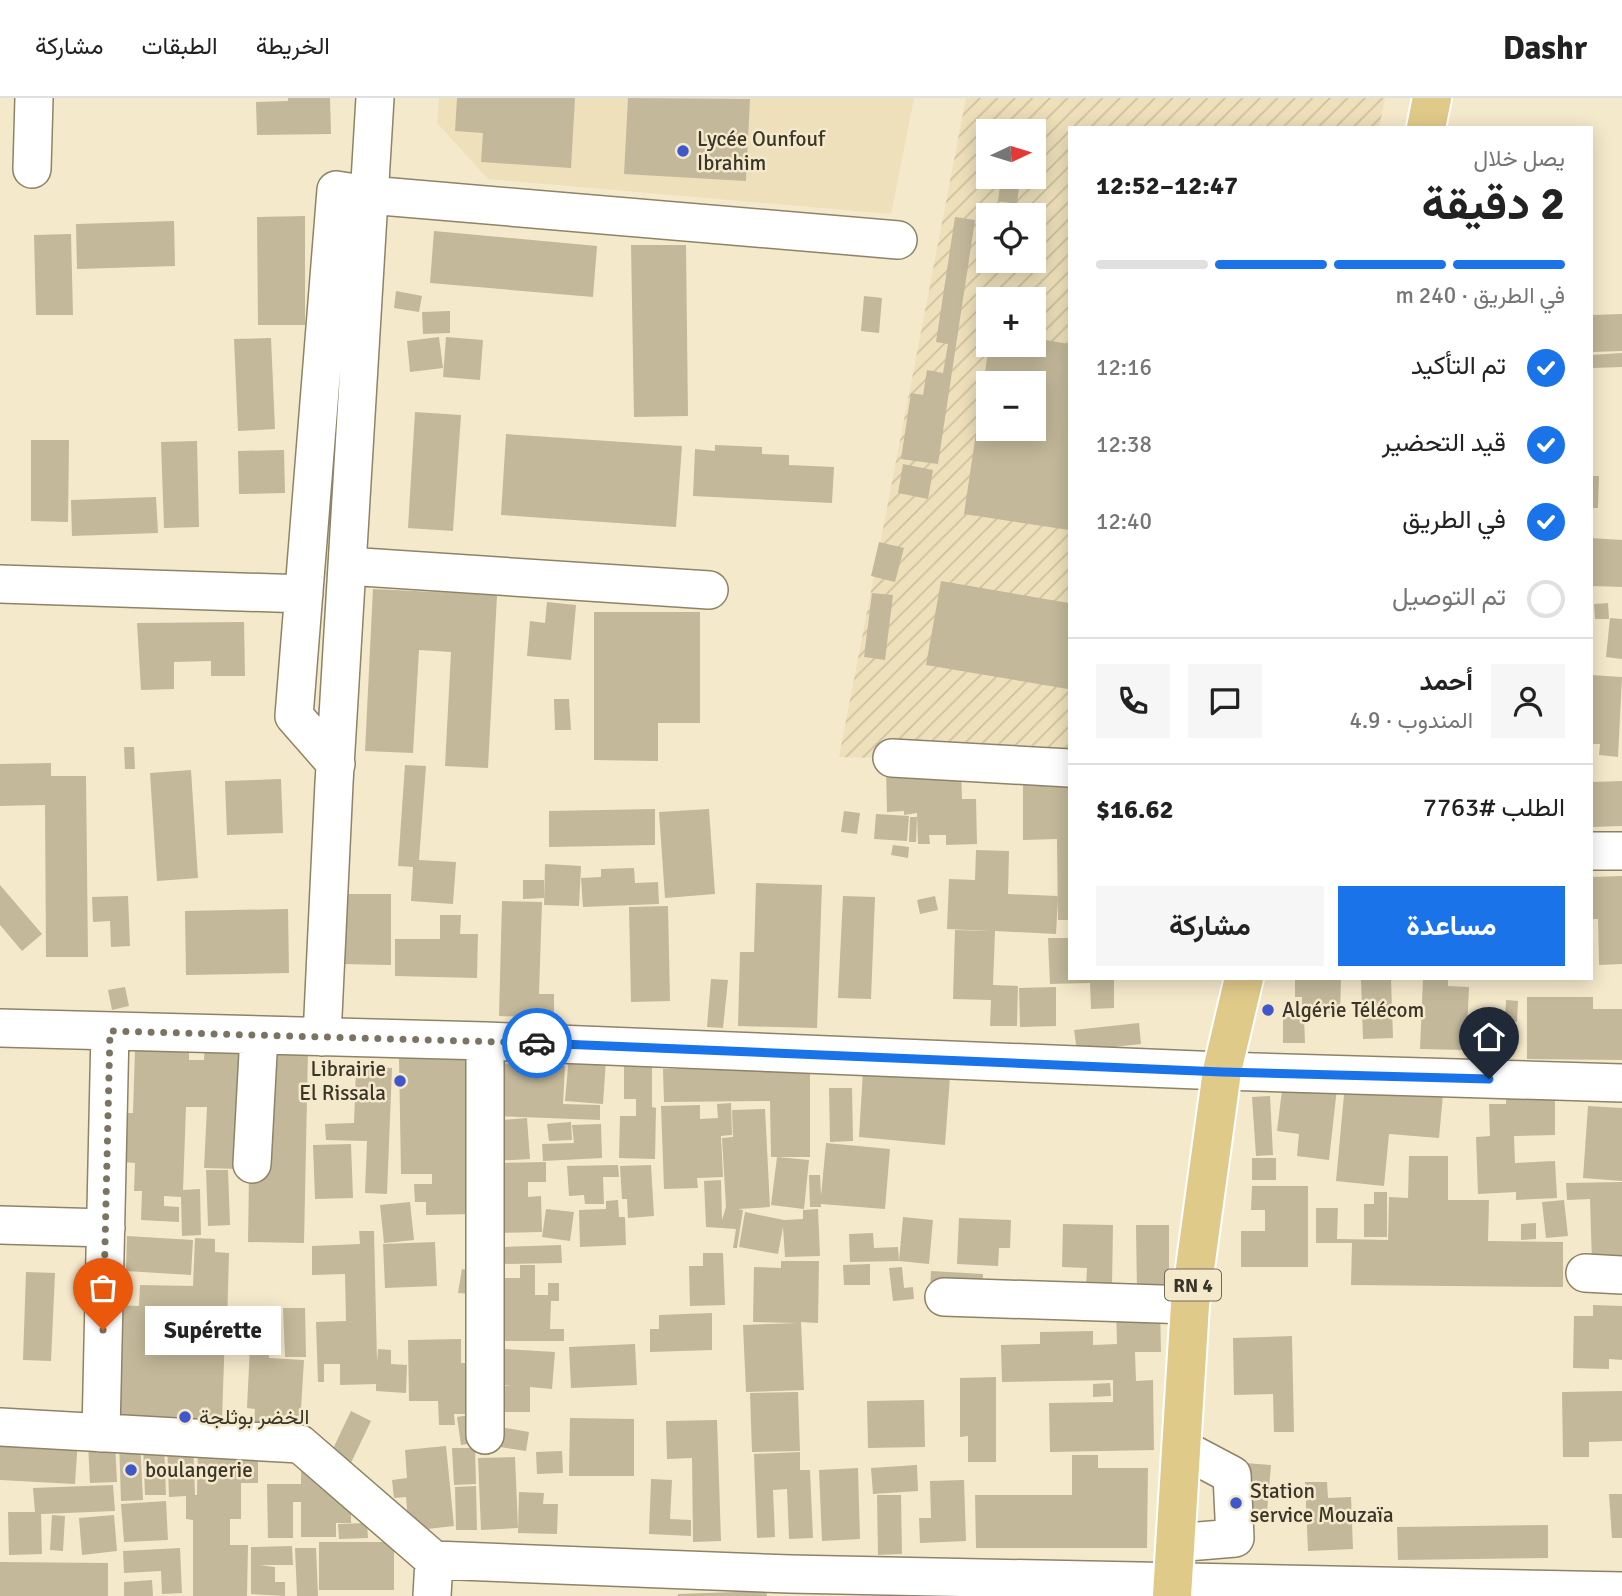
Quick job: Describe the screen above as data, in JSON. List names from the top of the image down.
{
  "streets": {
    "main road": ["RN 4"]
  },
  "places": [
    "Lycée Ounfouf Ibrahim",
    "Algérie Télécom",
    "Librairie El Rissala",
    "Supérette",
    "الخضر بوثلجة",
    "boulangerie",
    "Station service Mouzaïa"
  ],
  "north": "right",
  "page": {
    "header": "Dashr",
    "nav": ["الخريطة", "الطبقات", "مشاركة"],
    "map_buttons": ["+", "−"],
    "heading": ["2 دقيقة", "يصل خلال", "12:47–12:52"],
    "panel": [
      "أحمد",
      "المندوب · 4.9",
      "الطلب #7763",
      "$16.62"
    ],
    "bar": "في الطريق · 240 m",
    "list": [
      ["تم التأكيد", "12:16"],
      ["قيد التحضير", "12:38"],
      ["في الطريق", "12:40"],
      "تم التوصيل"
    ],
    "buttons": ["مساعدة", "مشاركة"],
    "bubble": "Supérette"
  }
}
